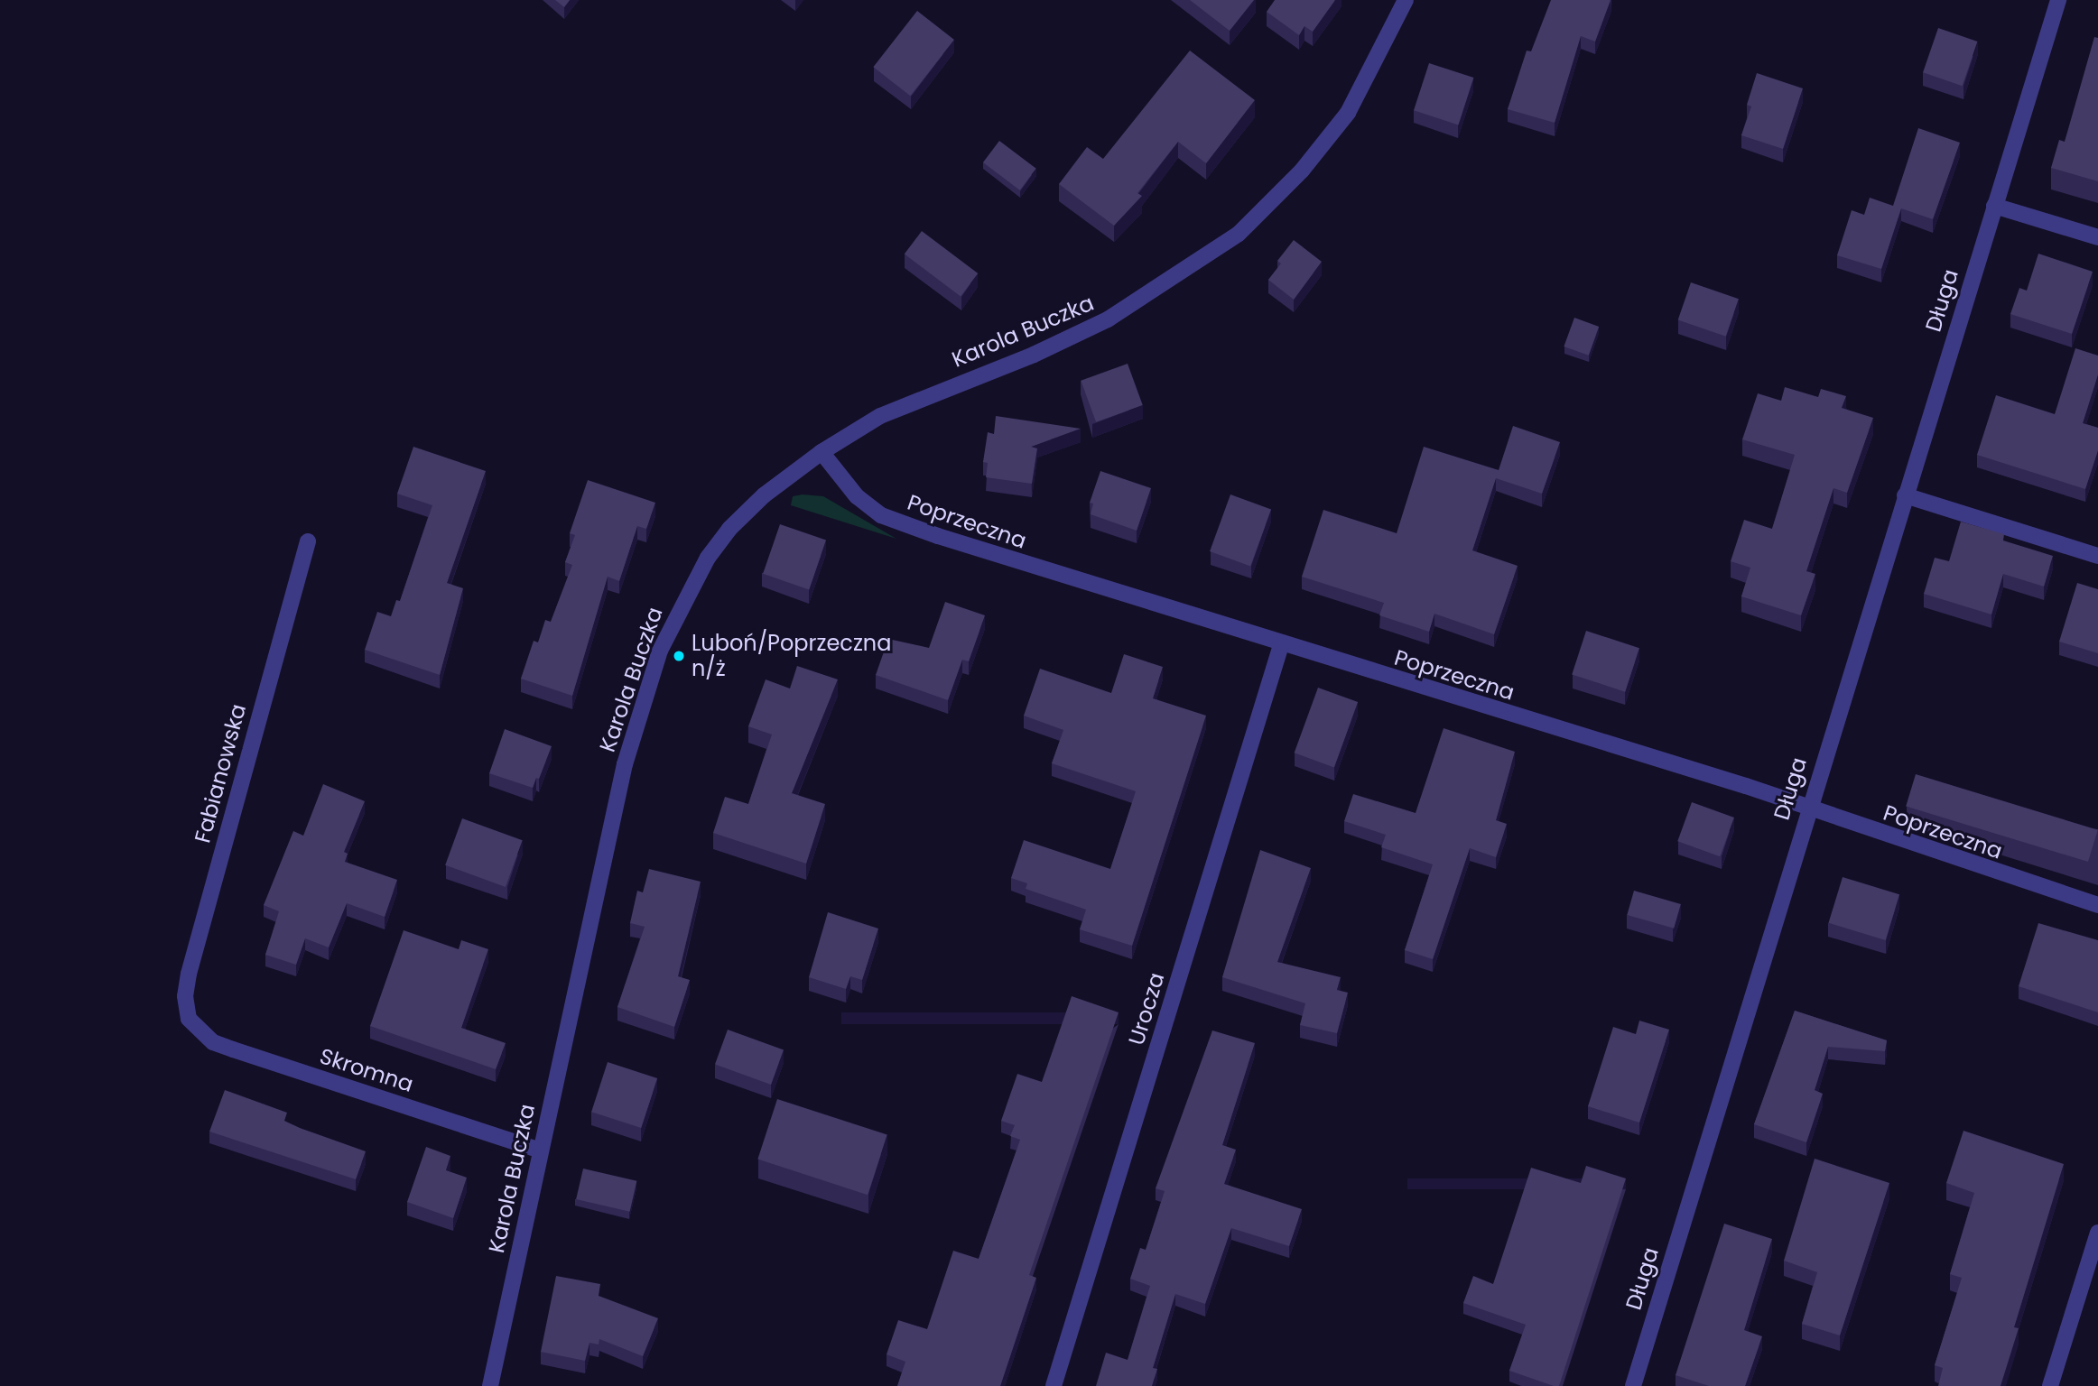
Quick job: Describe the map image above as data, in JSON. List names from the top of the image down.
{
  "streets": {
    "street": [
      "Długa",
      "Karola Buczka",
      "Poprzeczna",
      "Fabianowska",
      "Urocza",
      "Skromna"
    ]
  },
  "crossings": [
    ["Długa", "Poprzeczna"],
    ["Karola Buczka", "Poprzeczna"],
    ["Karola Buczka", "Skromna"],
    ["Poprzeczna", "Urocza"],
    ["Fabianowska", "Skromna"]
  ],
  "places": ["Luboń/Poprzeczna n/ż"]
}
